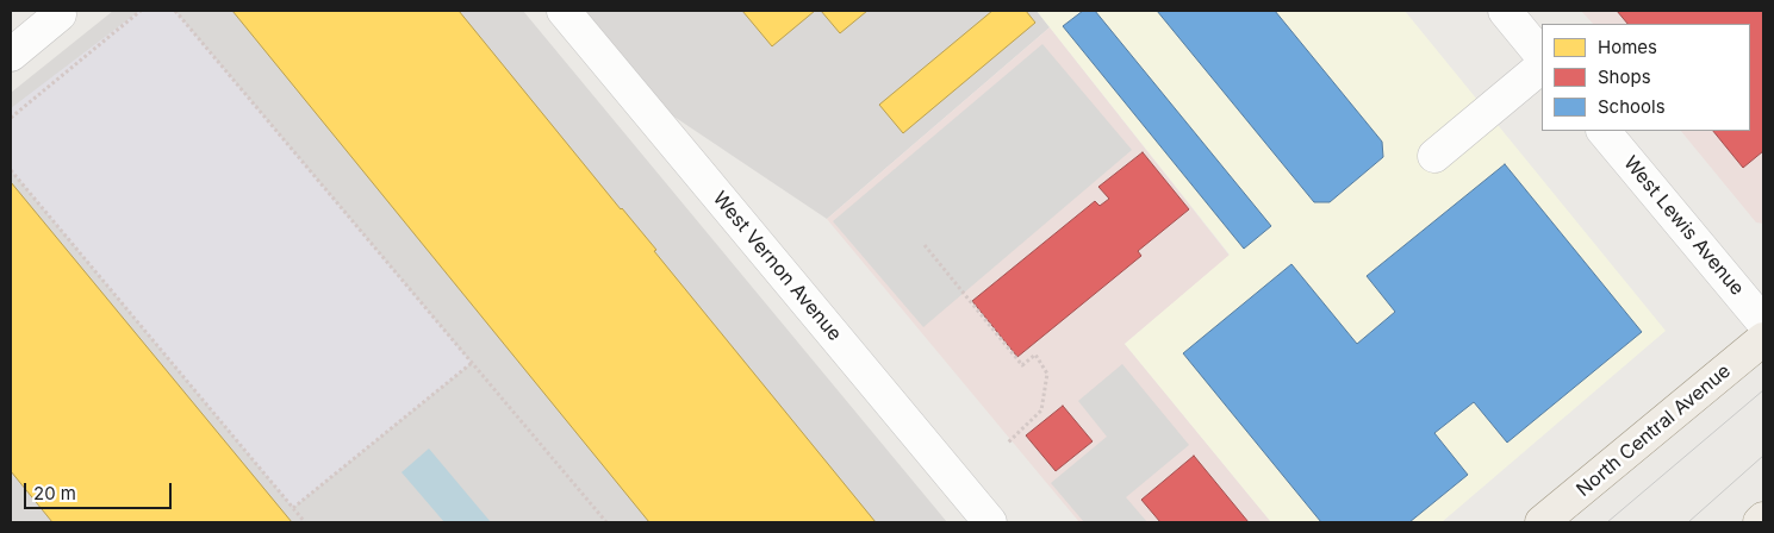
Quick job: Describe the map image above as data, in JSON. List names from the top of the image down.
{
  "streets": {
    "main road": ["North Central Avenue"],
    "street": ["West Lewis Avenue", "West Vernon Avenue"]
  },
  "legend": ["Homes", "Shops", "Schools"],
  "scale_bar": "20 m"
}
